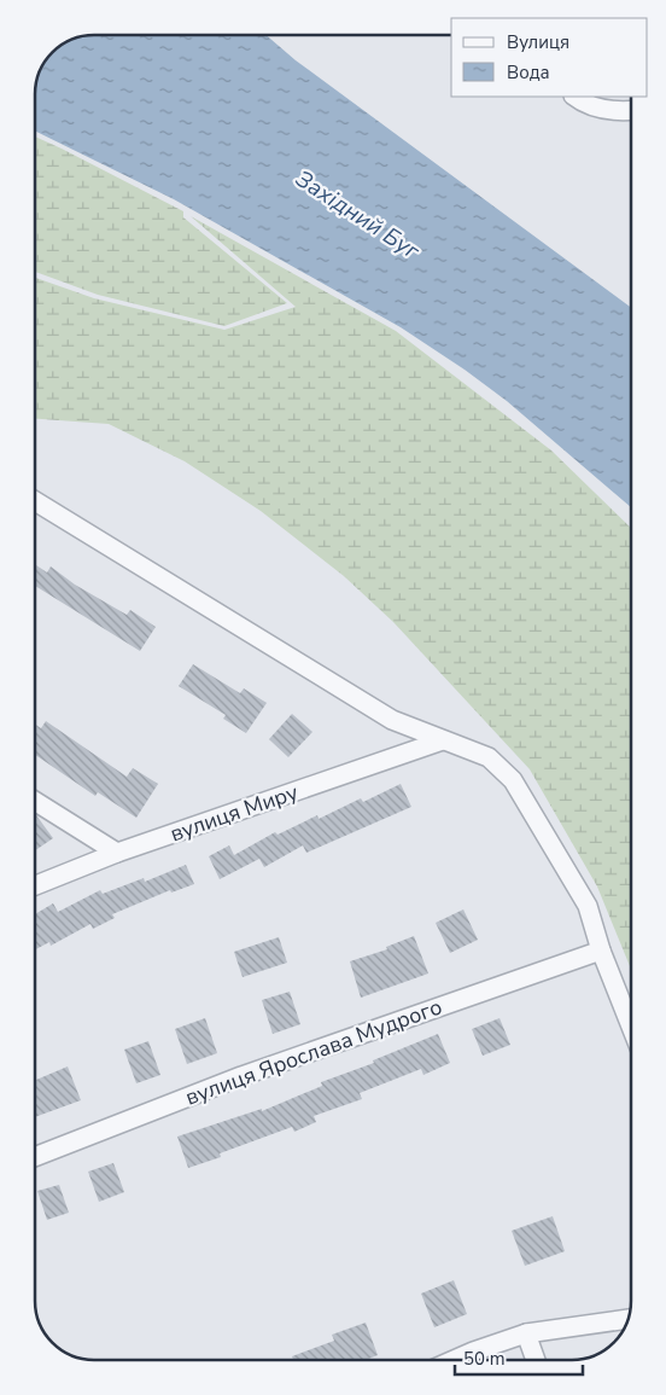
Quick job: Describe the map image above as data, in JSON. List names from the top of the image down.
{
  "streets": {
    "street": ["вулиця Миру", "вулиця Ярослава Мудрого"]
  },
  "water": ["Західний Буг"],
  "legend": ["Вулиця", "Вода"],
  "scale_bar": "50 m"
}
